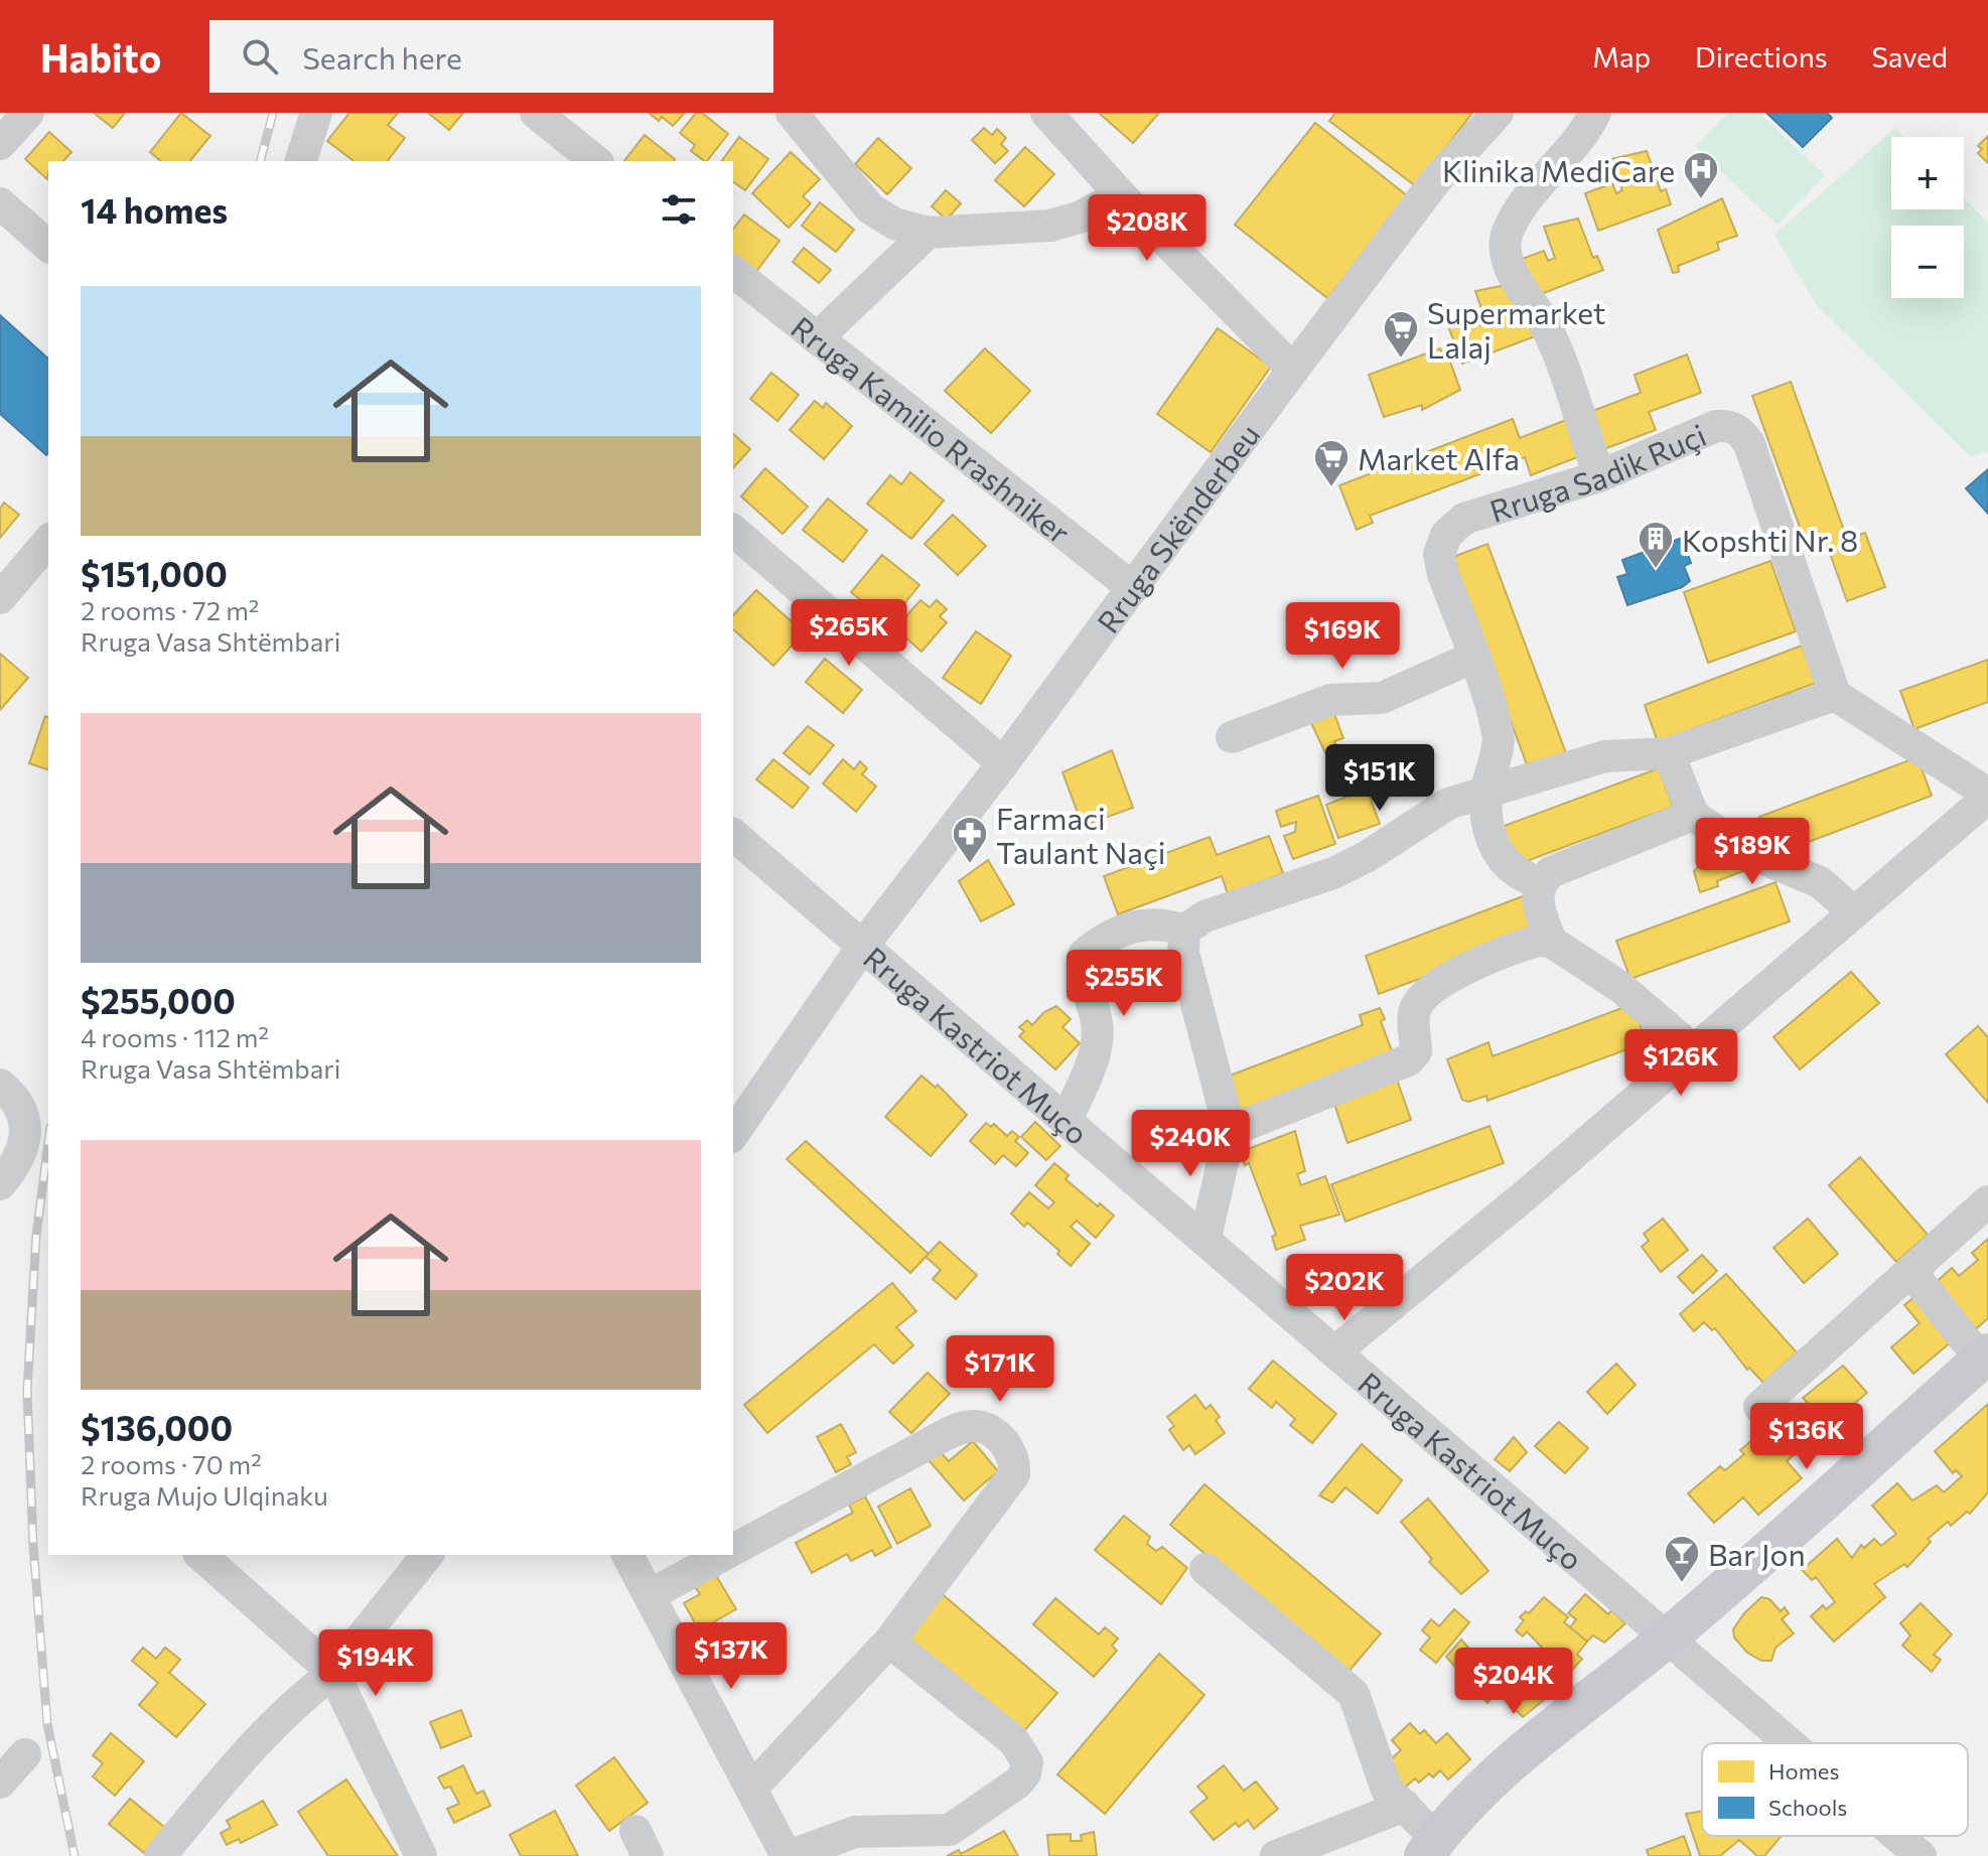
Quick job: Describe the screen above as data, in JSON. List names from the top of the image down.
{
  "streets": {
    "street": [
      "Rruga Kamilio Rrashniker",
      "Rruga Sadik Ruçi",
      "Rruga Skënderbeu",
      "Rruga Kastriot Muço"
    ]
  },
  "crossings": [
    ["Rruga Kamilio Rrashniker", "Rruga Skënderbeu"],
    ["Rruga Skënderbeu", "Rruga Kastriot Muço"]
  ],
  "places": {
    "hospital": ["Klinika MediCare"],
    "supermarket": ["Supermarket Lalaj", "Market Alfa"],
    "building": ["Kopshti Nr. 8"],
    "pharmacy": ["Farmaci Taulant Naçi"],
    "bar": ["Bar Jon"]
  },
  "legend": ["Homes", "Schools"],
  "page": {
    "header": "Habito",
    "search": "Search here",
    "nav": ["Map", "Directions", "Saved"],
    "map_buttons": ["+", "−"],
    "heading": "14 homes",
    "price": [
      "$208K",
      "$265K",
      "$169K",
      "$151K",
      "$189K",
      "$255K",
      "$126K",
      "$240K",
      "$202K",
      "$171K",
      "$136K",
      "$137K",
      "$194K",
      "$204K"
    ],
    "list": [
      {
        "name": "$151,000",
        "note": "2 rooms · 72 m² · Rruga Vasa Shtëmbari"
      },
      {
        "name": "$255,000",
        "note": "4 rooms · 112 m² · Rruga Vasa Shtëmbari"
      },
      {
        "name": "$136,000",
        "note": "2 rooms · 70 m² · Rruga Mujo Ulqinaku"
      }
    ]
  }
}
